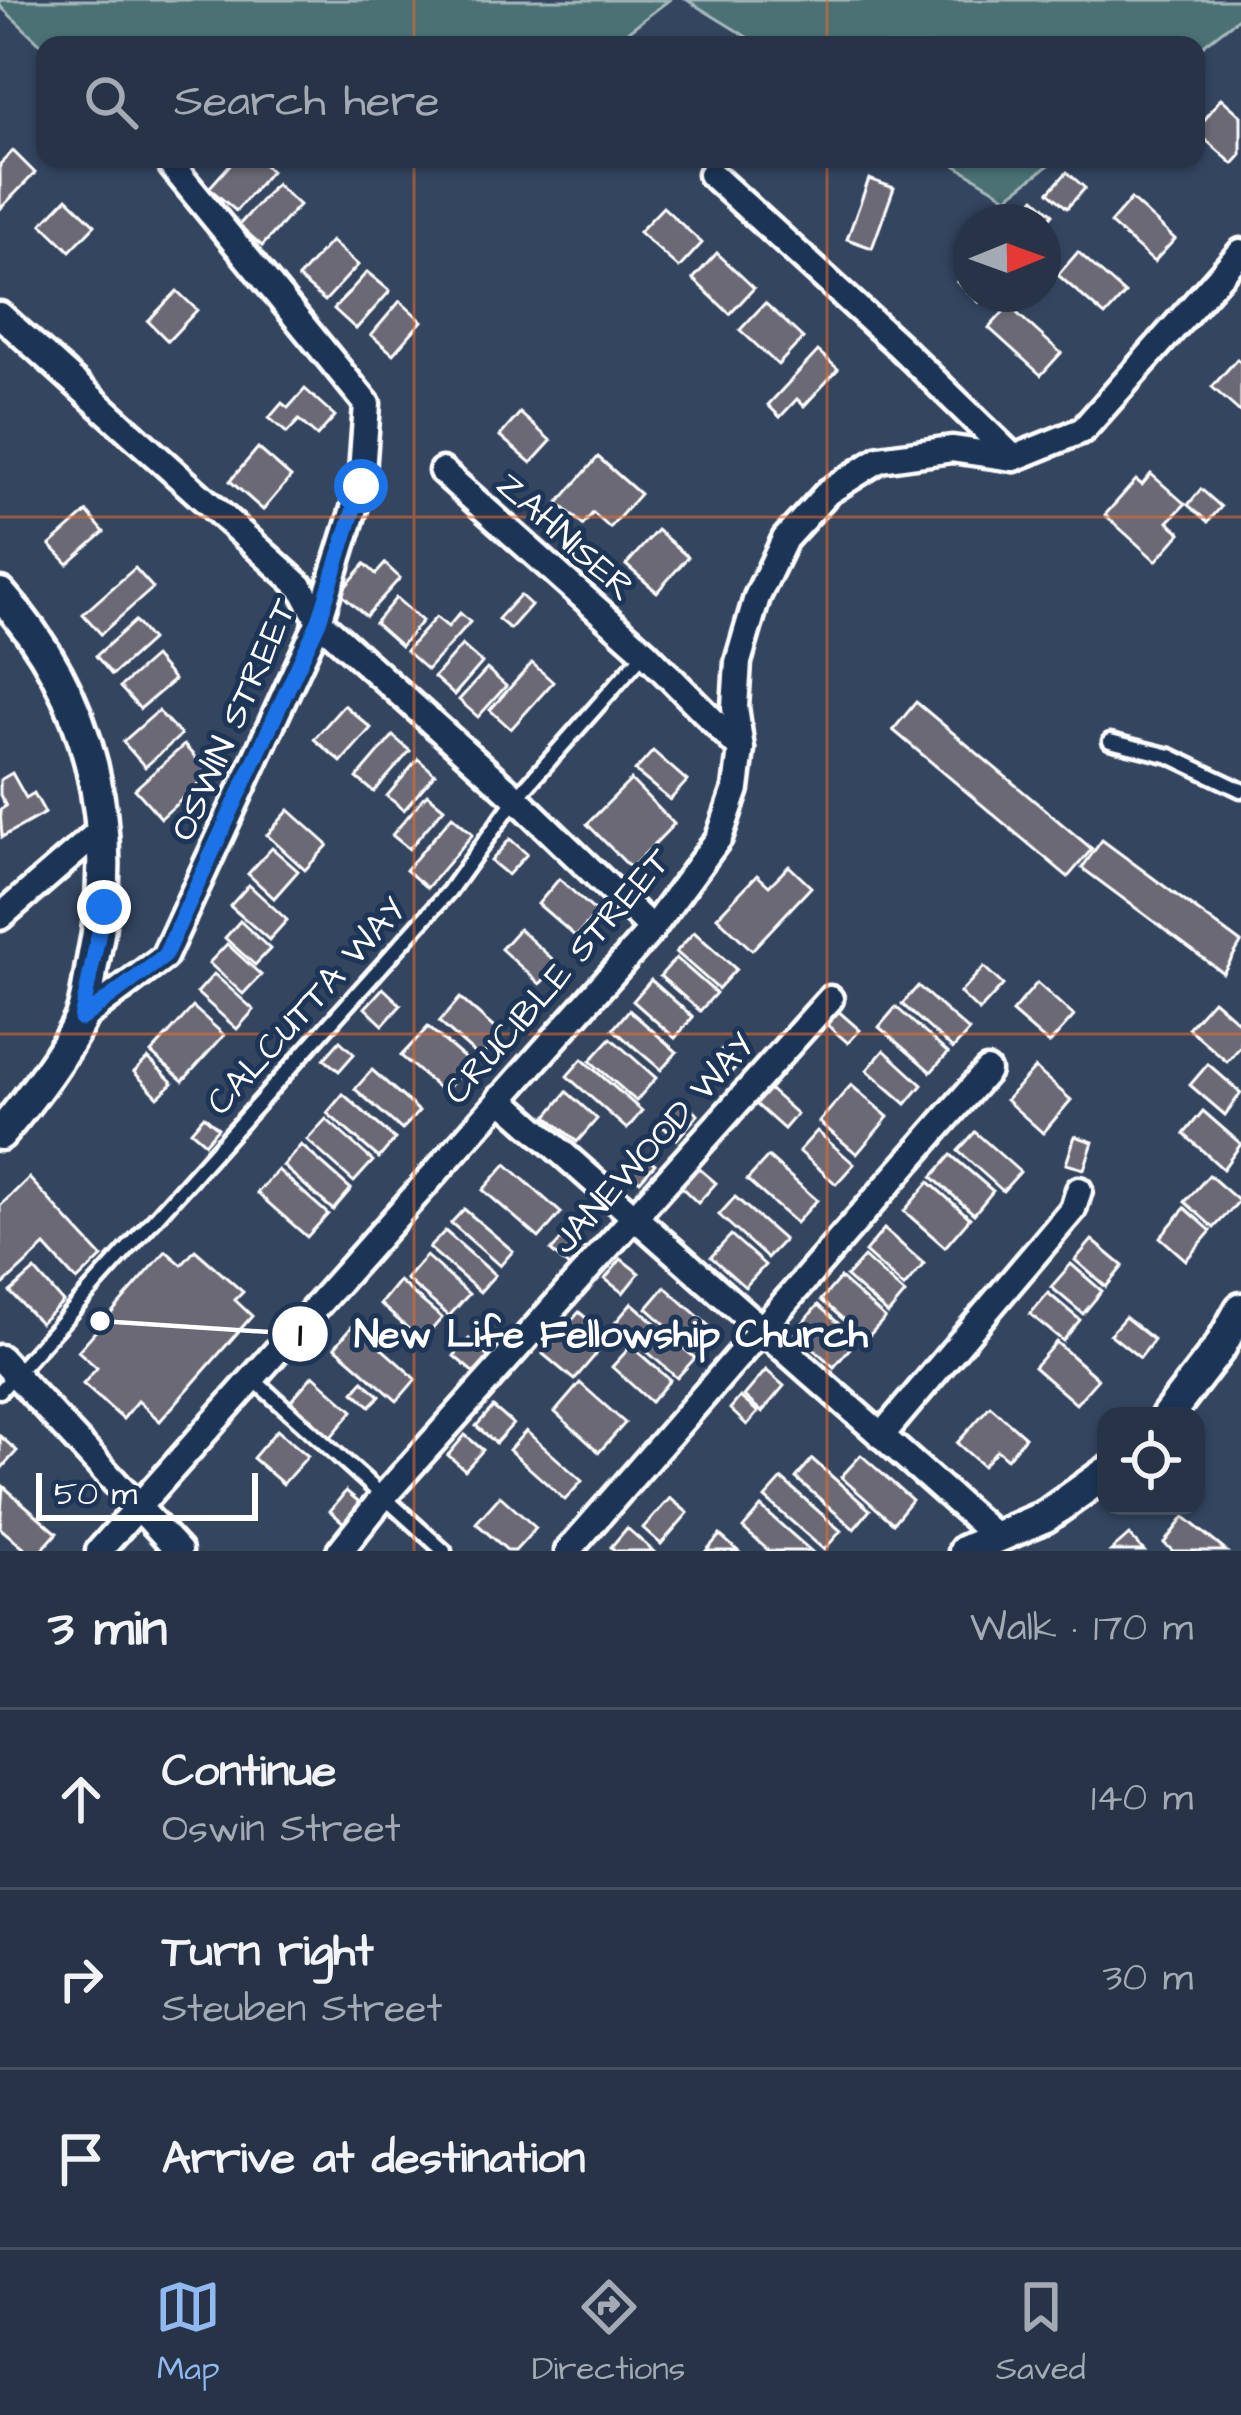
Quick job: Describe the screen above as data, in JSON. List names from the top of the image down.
{
  "streets": {
    "street": [
      "ZAHNISER",
      "OSWIN STREET",
      "CRUCIBLE STREET",
      "JANEWOOD WAY"
    ],
    "lane": ["CALCUTTA WAY"]
  },
  "crossings": [
    ["ZAHNISER", "CRUCIBLE STREET"],
    ["ZAHNISER", "CALCUTTA WAY"]
  ],
  "places": ["New Life Fellowship Church"],
  "scale_bar": "50 m",
  "north": "right",
  "page": {
    "search": "Search here",
    "scale": "50 m",
    "heading": ["3 min", "Walk · 170 m"],
    "list": [
      ["Continue", "Oswin Street", "140 m"],
      ["Turn right", "Steuben Street", "30 m"],
      "Arrive at destination"
    ],
    "nav": ["Map", "Directions", "Saved"]
  }
}
